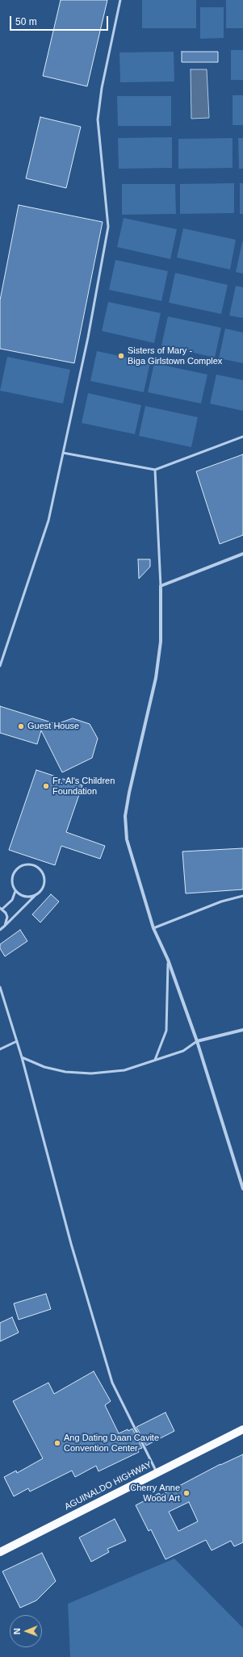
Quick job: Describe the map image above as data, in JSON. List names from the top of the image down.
{
  "streets": {
    "main road": ["AGUINALDO HIGHWAY"]
  },
  "places": [
    "Sisters of Mary - Biga Girlstown Complex",
    "Guest House",
    "Fr. Al's Children Foundation",
    "Ang Dating Daan Cavite Convention Center",
    "Cherry Anne Wood Art"
  ],
  "scale_bar": "50 m",
  "north": "left"
}
